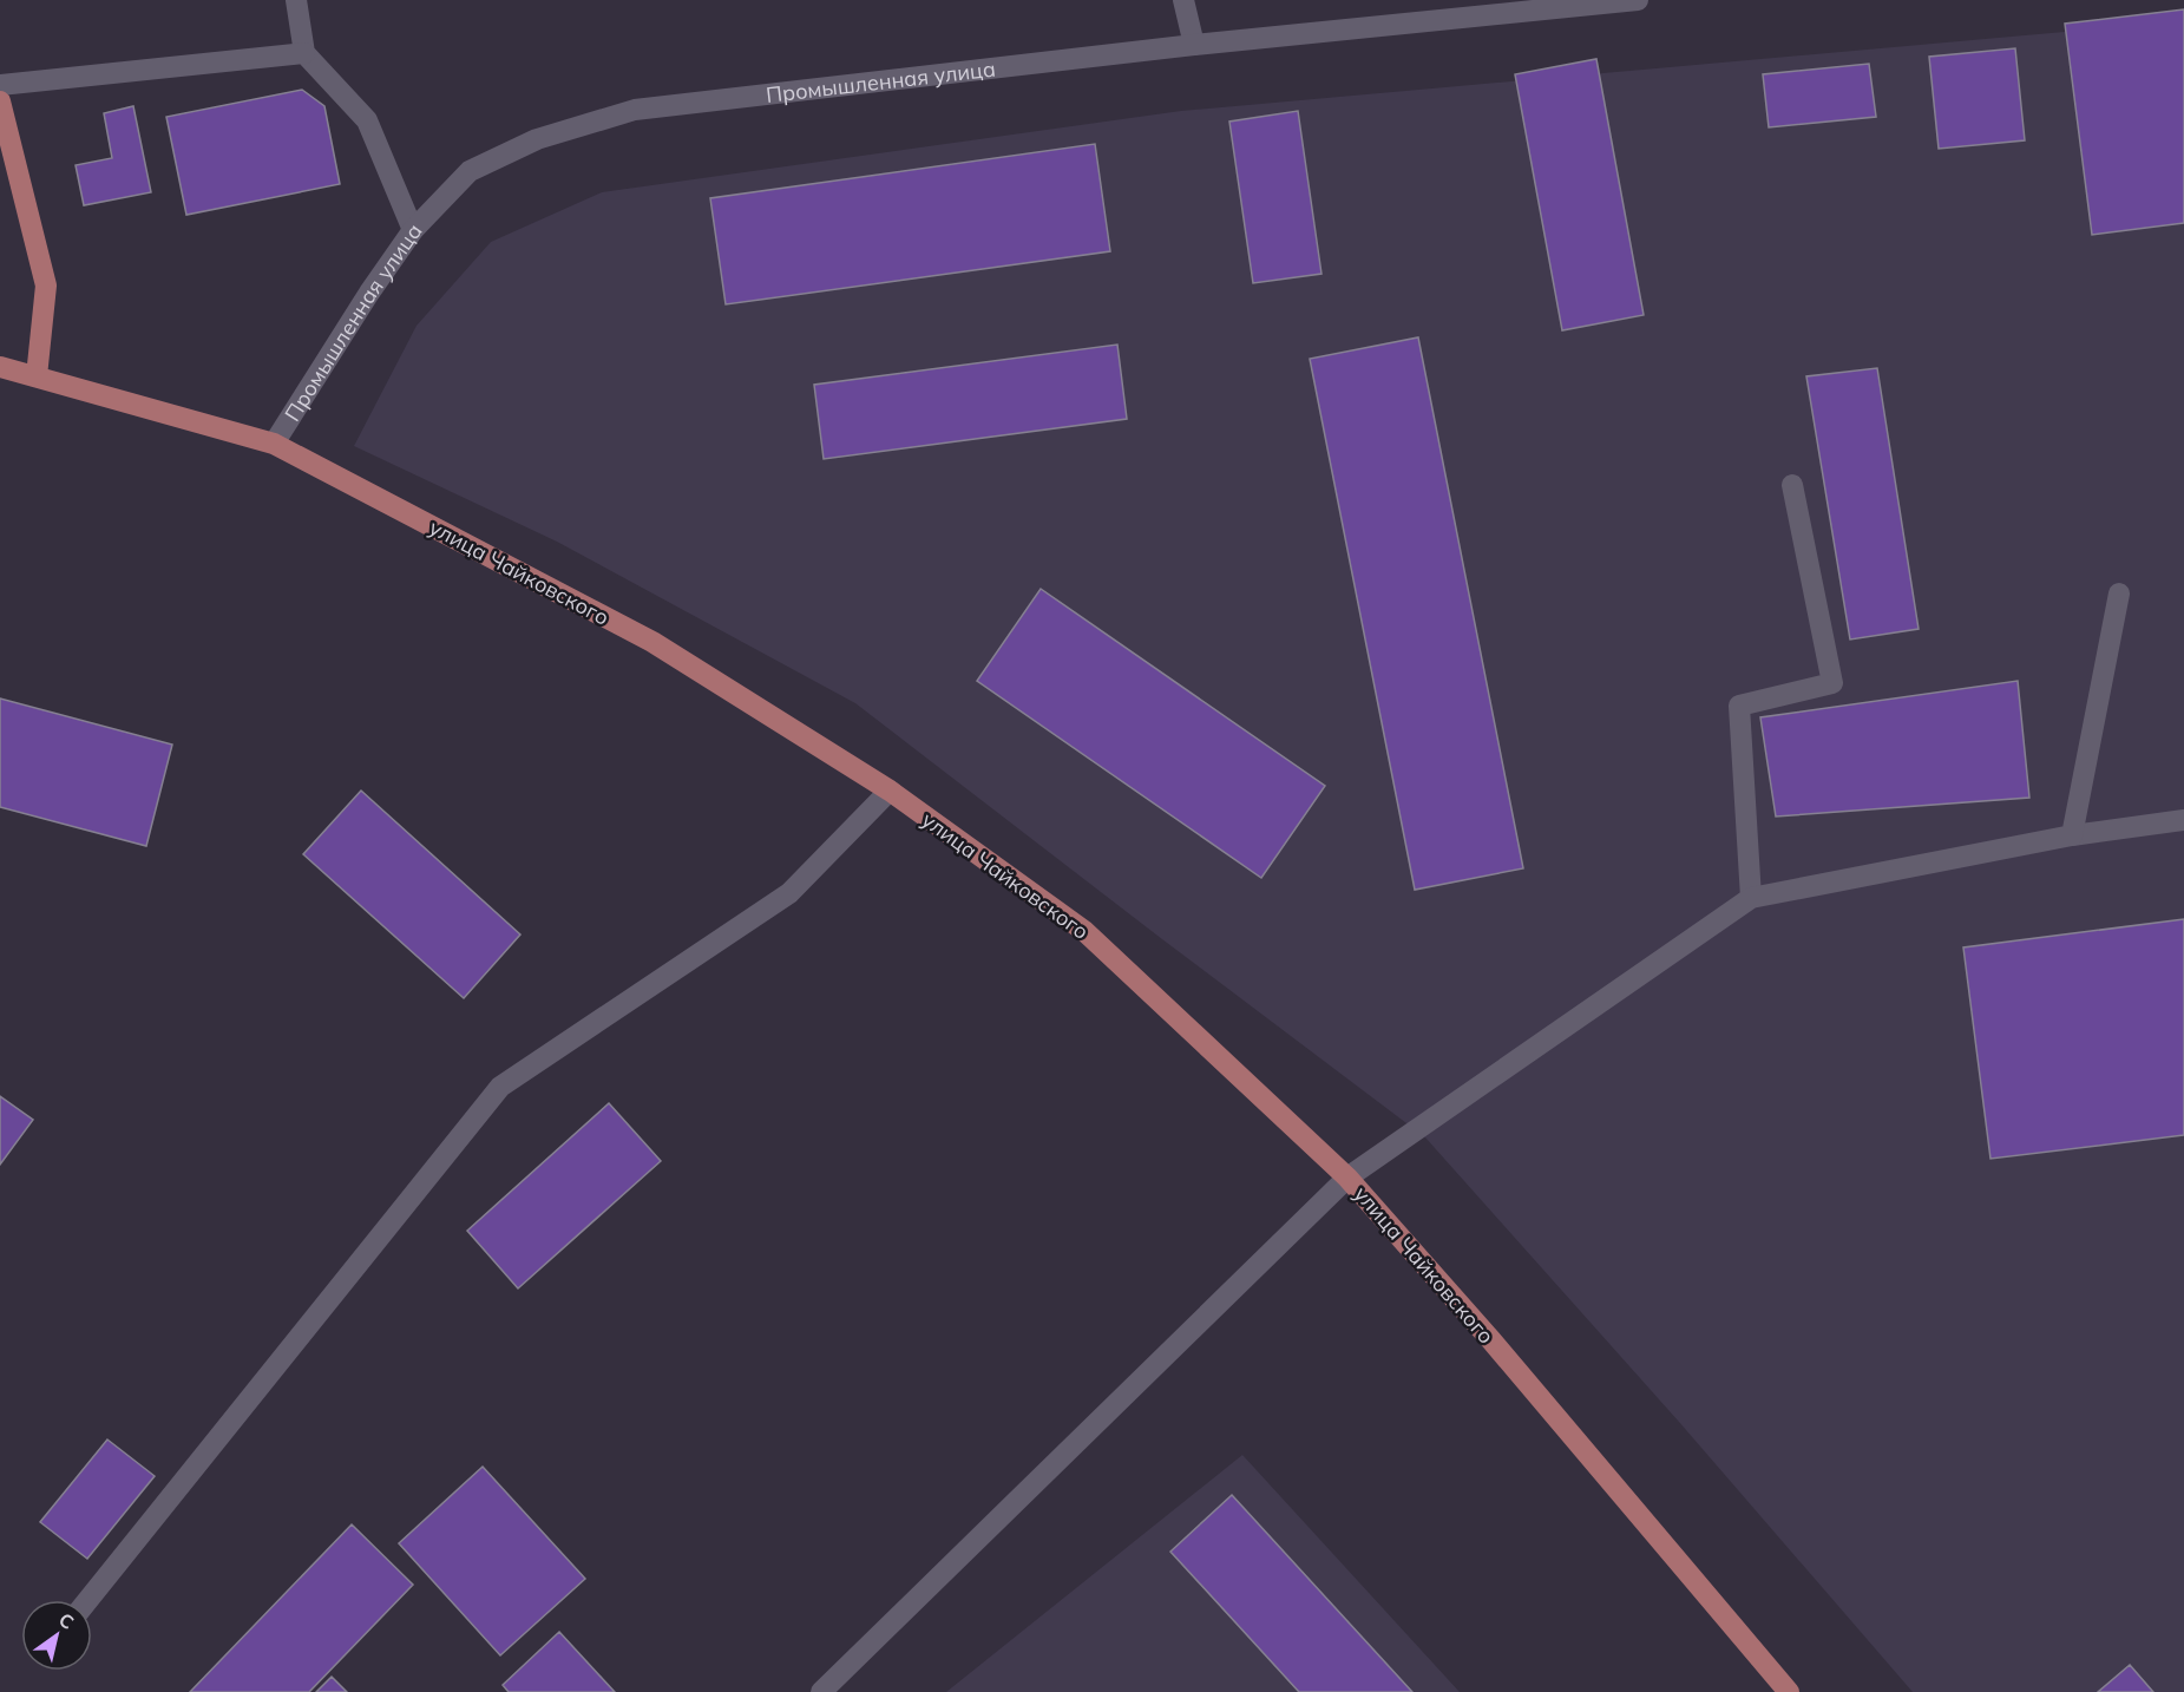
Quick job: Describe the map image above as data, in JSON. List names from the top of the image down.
{
  "streets": {
    "main road": ["улица Чайковского"],
    "street": ["Промышленная улица"]
  },
  "crossings": [
    ["Промышленная улица", "улица Чайковского"]
  ],
  "north": "top right"
}
